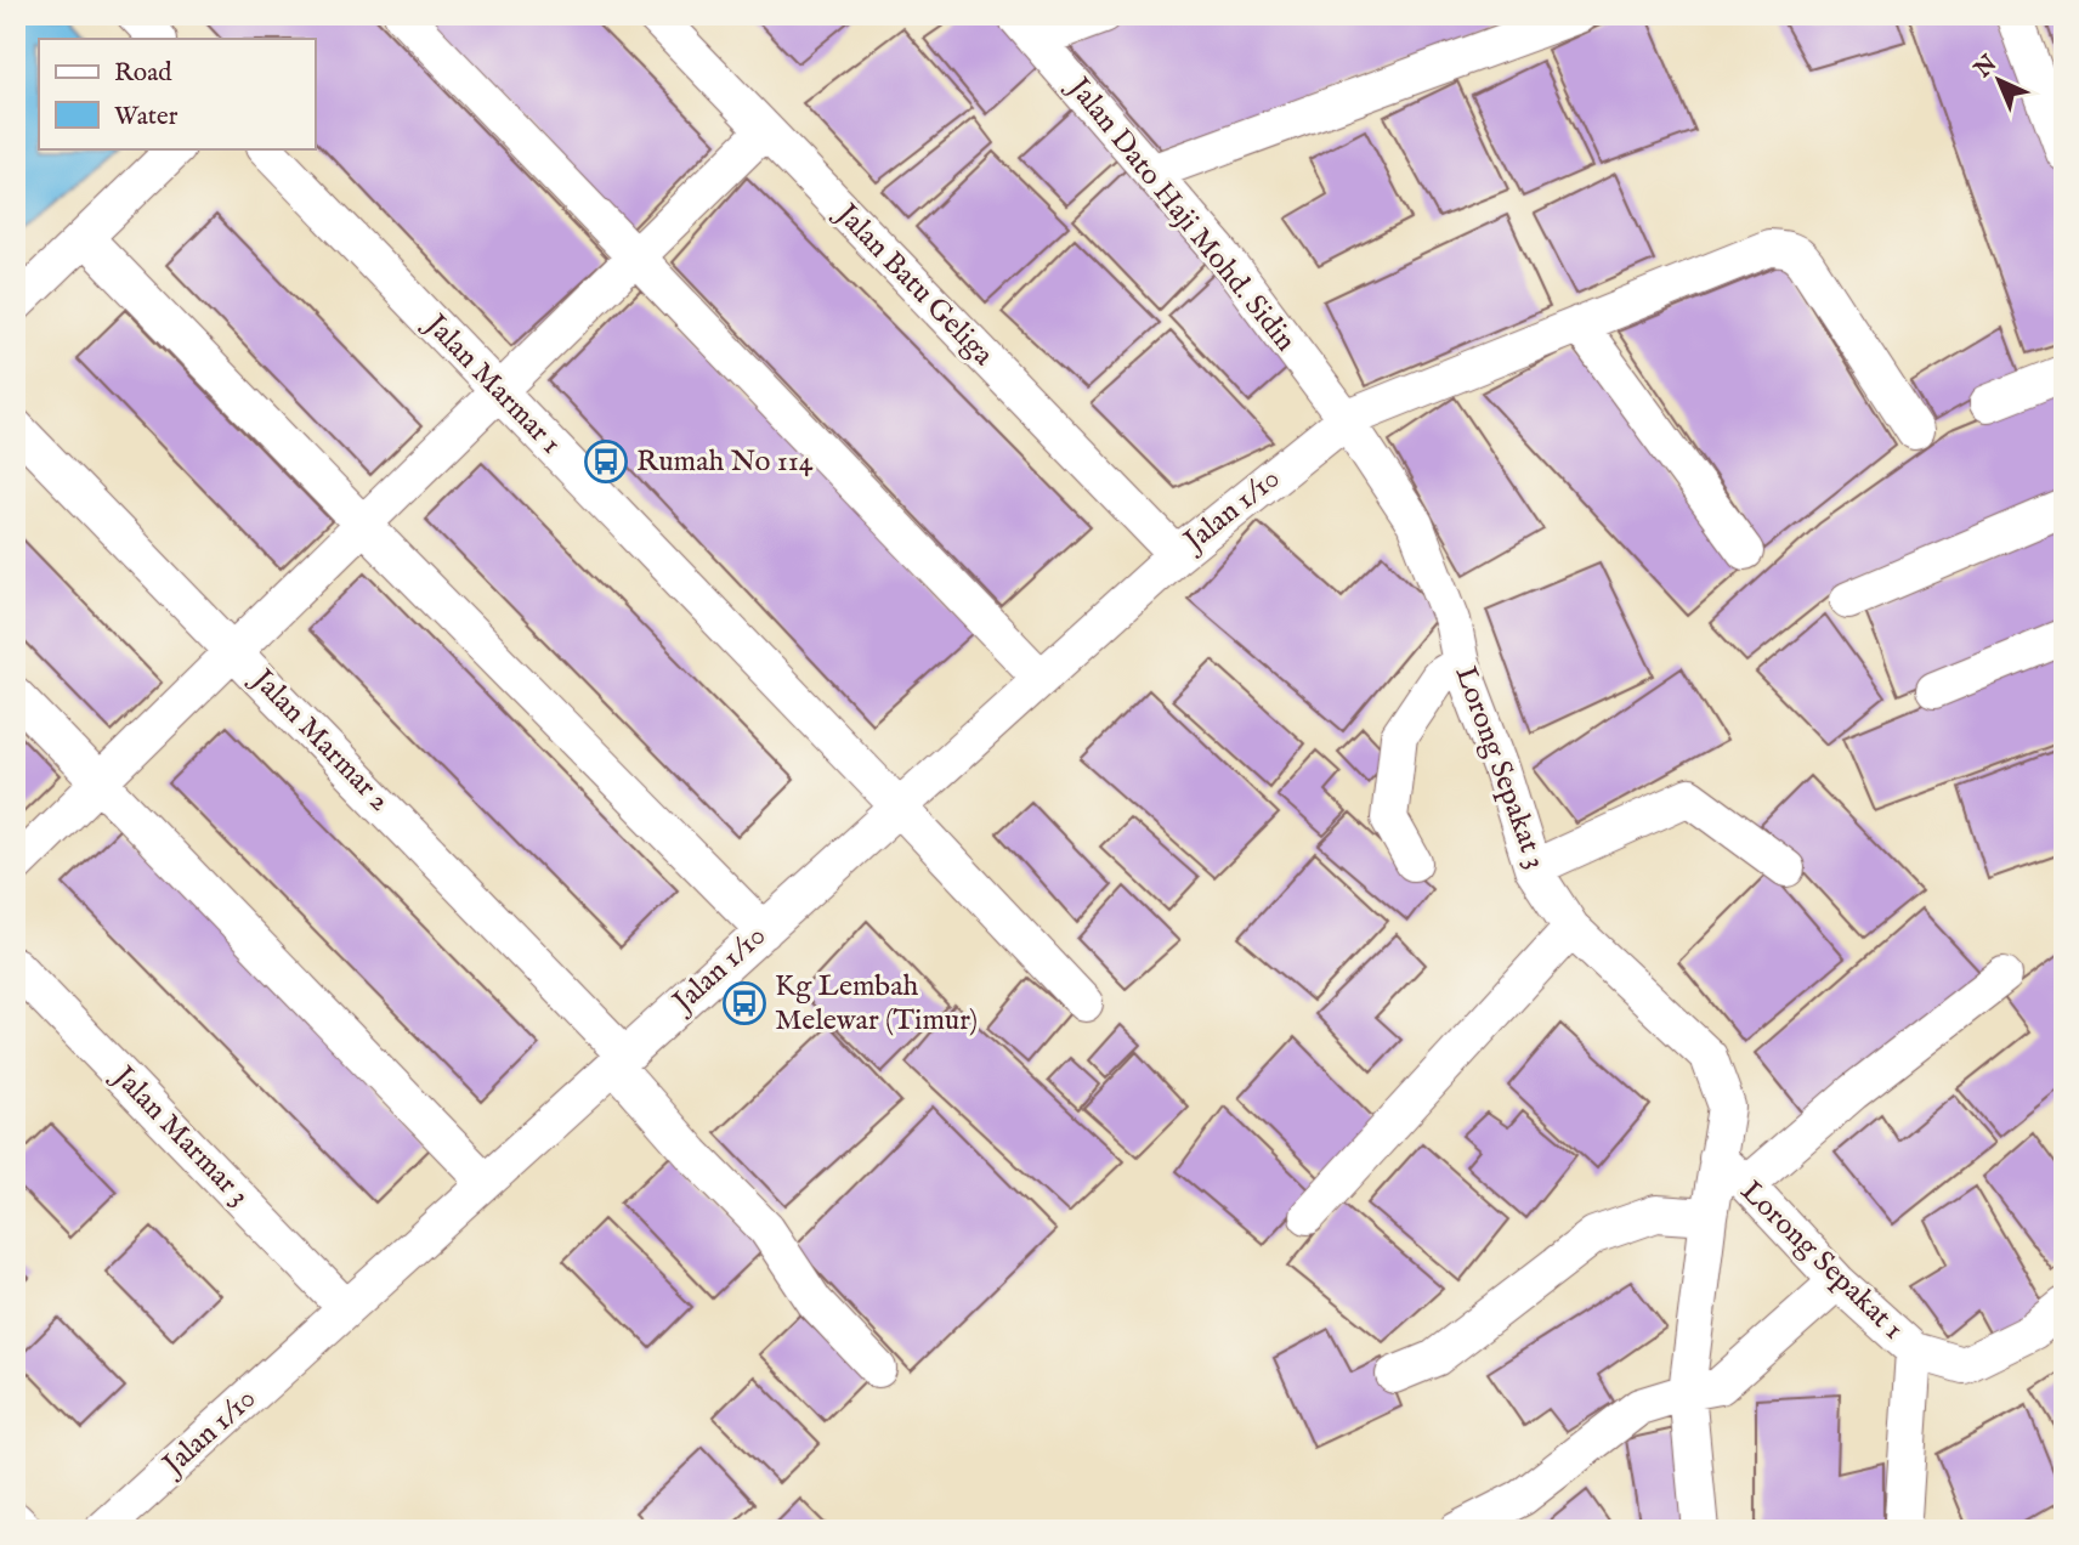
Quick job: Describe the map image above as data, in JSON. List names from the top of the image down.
{
  "streets": {
    "street": [
      "Jalan Dato Haji Mohd. Sidin",
      "Jalan Batu Geliga",
      "Jalan Marmar 1",
      "Jalan 1/10",
      "Jalan Marmar 2",
      "Lorong Sepakat 3",
      "Jalan Marmar 3",
      "Lorong Sepakat 1"
    ]
  },
  "crossings": [
    ["Jalan Dato Haji Mohd. Sidin", "Jalan 1/10"],
    ["Jalan Dato Haji Mohd. Sidin", "Lorong Sepakat 3"],
    ["Jalan Batu Geliga", "Jalan 1/10"],
    ["Jalan Marmar 1", "Jalan 1/10"],
    ["Jalan 1/10", "Jalan Marmar 2"],
    ["Jalan 1/10", "Lorong Sepakat 3"],
    ["Jalan 1/10", "Jalan Marmar 3"],
    ["Lorong Sepakat 3", "Lorong Sepakat 1"]
  ],
  "places": {
    "bus stop": ["Rumah No 114", "Kg Lembah Melewar (Timur)"]
  },
  "legend": ["Road", "Water"],
  "north": "top left"
}
